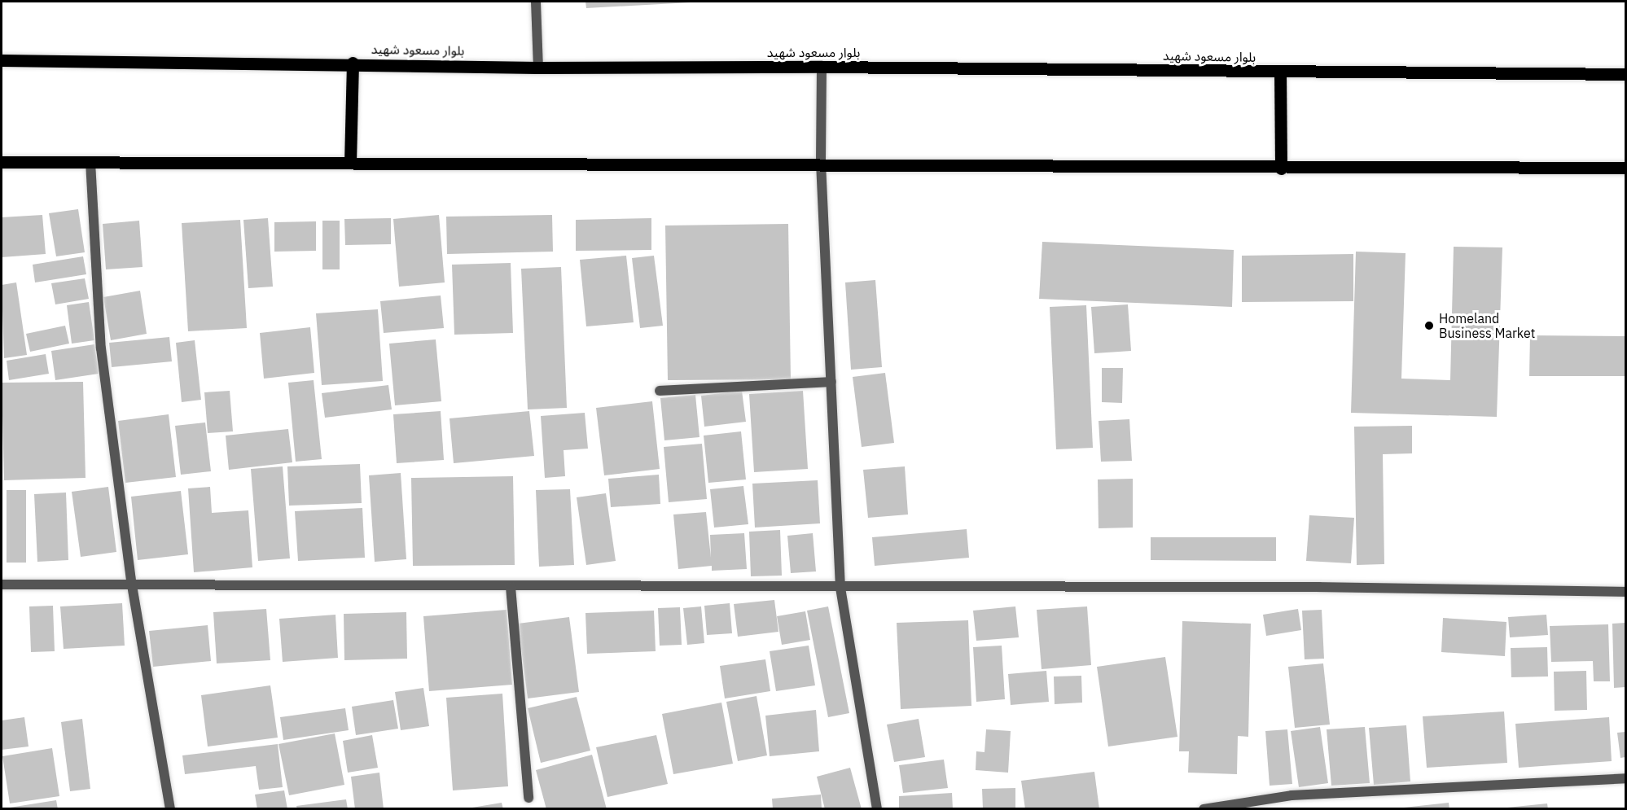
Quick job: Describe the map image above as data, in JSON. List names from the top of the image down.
{
  "streets": {
    "main road": ["بلوار مسعود شهید"]
  },
  "places": ["Homeland Business Market"]
}
